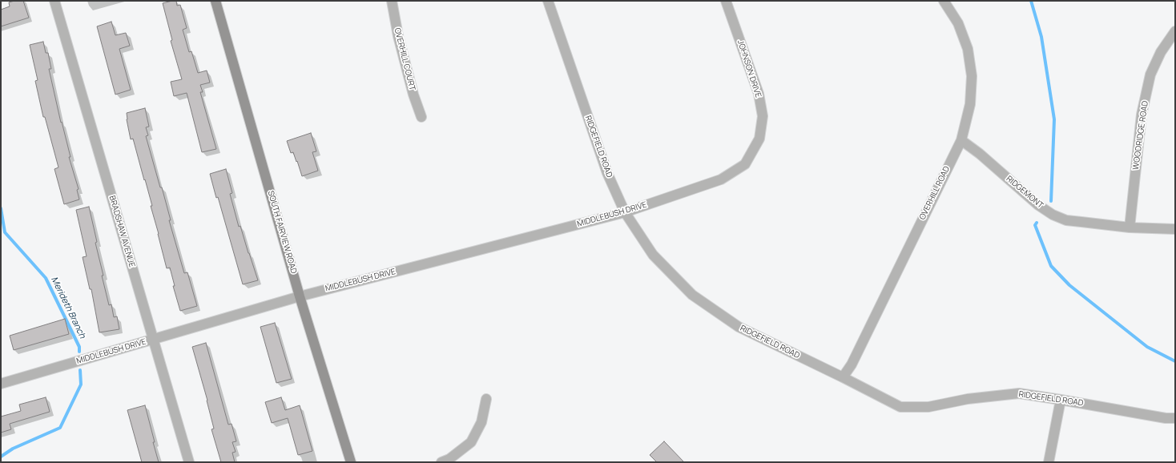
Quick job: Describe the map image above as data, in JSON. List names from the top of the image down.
{
  "streets": {
    "street": [
      "OVERHILL COURT",
      "JOHNSON DRIVE",
      "WOODRIDGE ROAD",
      "RIDGEFIELD ROAD",
      "RIDGEMONT",
      "OVERHILL ROAD",
      "MIDDLEBUSH DRIVE",
      "BRADSHAW AVENUE",
      "SOUTH FAIRVIEW ROAD"
    ]
  },
  "crossings": [
    ["JOHNSON DRIVE", "MIDDLEBUSH DRIVE"],
    ["WOODRIDGE ROAD", "RIDGEMONT"],
    ["RIDGEFIELD ROAD", "OVERHILL ROAD"],
    ["RIDGEFIELD ROAD", "MIDDLEBUSH DRIVE"],
    ["RIDGEMONT", "OVERHILL ROAD"],
    ["MIDDLEBUSH DRIVE", "BRADSHAW AVENUE"],
    ["MIDDLEBUSH DRIVE", "SOUTH FAIRVIEW ROAD"]
  ],
  "water": ["Merideth Branch"]
}
